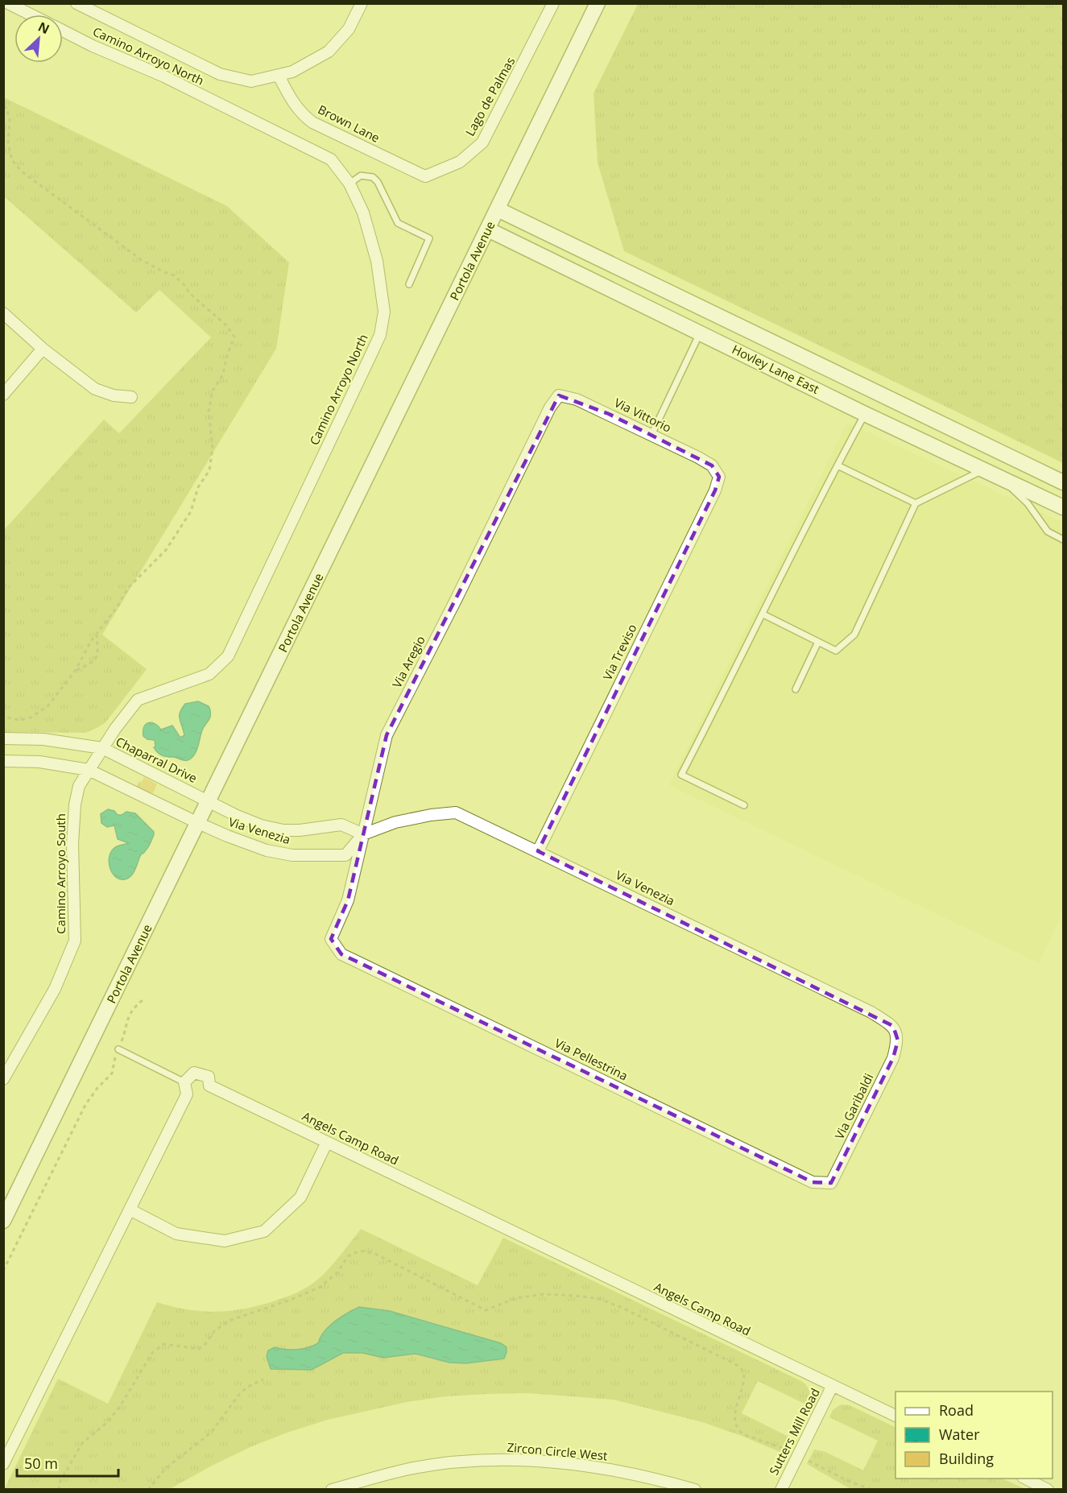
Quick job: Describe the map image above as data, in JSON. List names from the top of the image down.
{
  "streets": {
    "street": [
      "Camino Arroyo North",
      "Lago de Palmas",
      "Brown Lane",
      "Portola Avenue",
      "Hovley Lane East",
      "Via Vittorio",
      "Via Treviso",
      "Via Aregio",
      "Chaparral Drive",
      "Via Venezia",
      "Camino Arroyo South",
      "Via Pellestrina",
      "Via Garibaldi",
      "Angels Camp Road",
      "Sutters Mill Road",
      "Zircon Circle West"
    ]
  },
  "crossings": [
    ["Camino Arroyo North", "Chaparral Drive"],
    ["Camino Arroyo North", "Camino Arroyo South"],
    ["Lago de Palmas", "Brown Lane"],
    ["Portola Avenue", "Hovley Lane East"],
    ["Portola Avenue", "Chaparral Drive"],
    ["Portola Avenue", "Via Venezia"],
    ["Via Vittorio", "Via Treviso"],
    ["Via Vittorio", "Via Aregio"],
    ["Via Treviso", "Via Venezia"],
    ["Via Aregio", "Via Venezia"],
    ["Via Aregio", "Via Pellestrina"],
    ["Chaparral Drive", "Via Venezia"],
    ["Via Venezia", "Via Garibaldi"],
    ["Via Pellestrina", "Via Garibaldi"],
    ["Angels Camp Road", "Sutters Mill Road"]
  ],
  "legend": ["Road", "Water", "Building"],
  "scale_bar": "50 m",
  "north": "top right"
}
